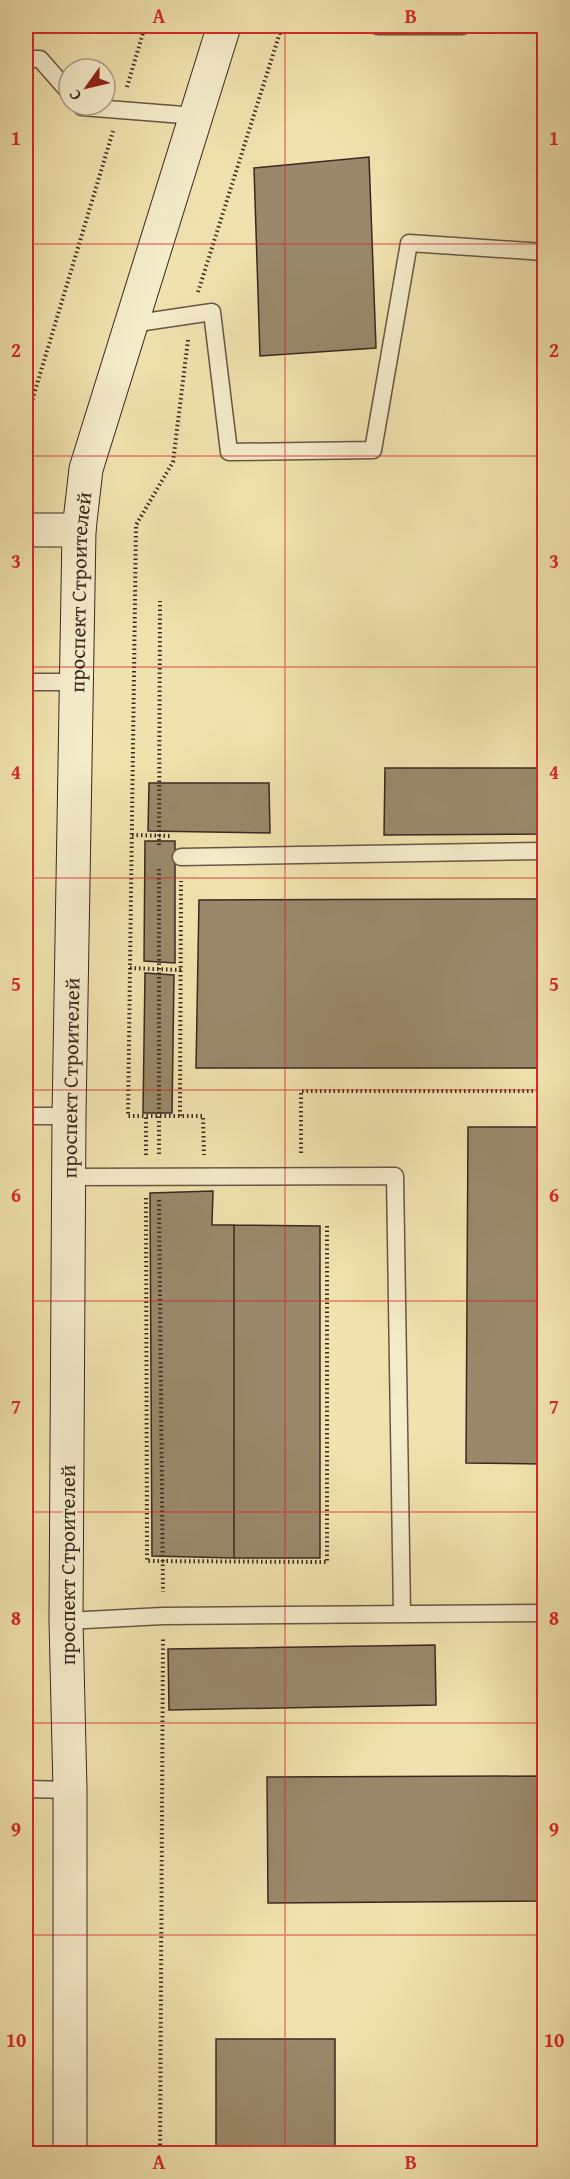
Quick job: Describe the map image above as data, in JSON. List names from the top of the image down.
{
  "streets": {
    "main road": ["проспект Строителей"]
  },
  "north": "bottom left",
  "grid": {
    "columns": ["A", "B"],
    "rows": [
      "1",
      "2",
      "3",
      "4",
      "5",
      "6",
      "7",
      "8",
      "9",
      "10"
    ]
  }
}
